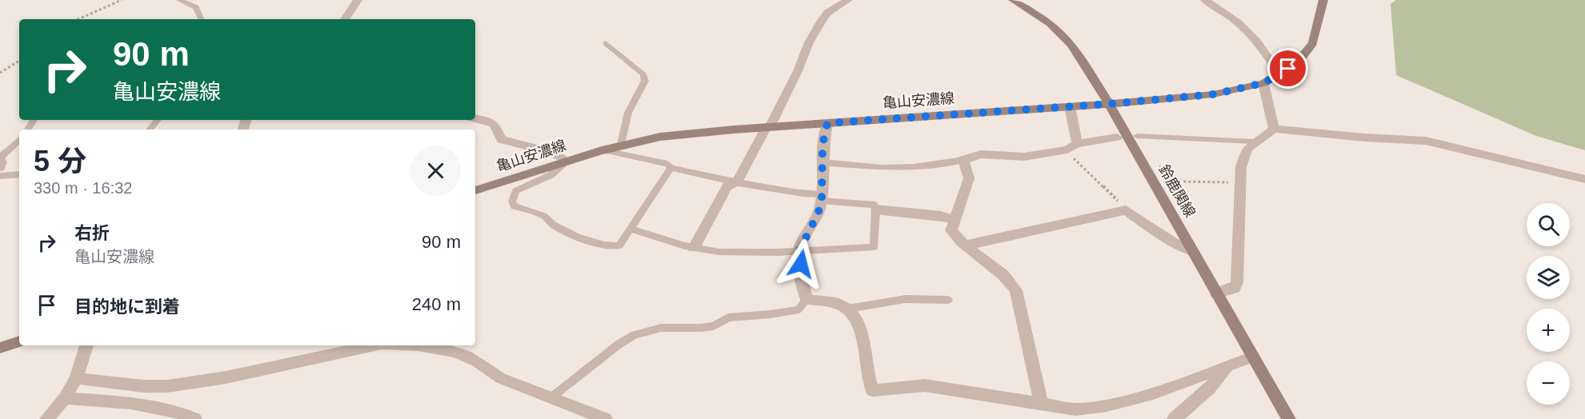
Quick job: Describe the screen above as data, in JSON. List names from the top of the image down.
{
  "streets": {
    "main road": ["亀山安濃線", "鈴鹿関線"]
  },
  "crossings": [
    ["亀山安濃線", "鈴鹿関線"]
  ],
  "page": {
    "turn": ["90 m", "亀山安濃線"],
    "heading": ["5 分", "330 m · 16:32"],
    "map_buttons": ["+", "−"],
    "list": [
      {
        "name": "右折",
        "note": "亀山安濃線",
        "value": "90 m"
      },
      {
        "name": "目的地に到着",
        "value": "240 m"
      }
    ]
  }
}
